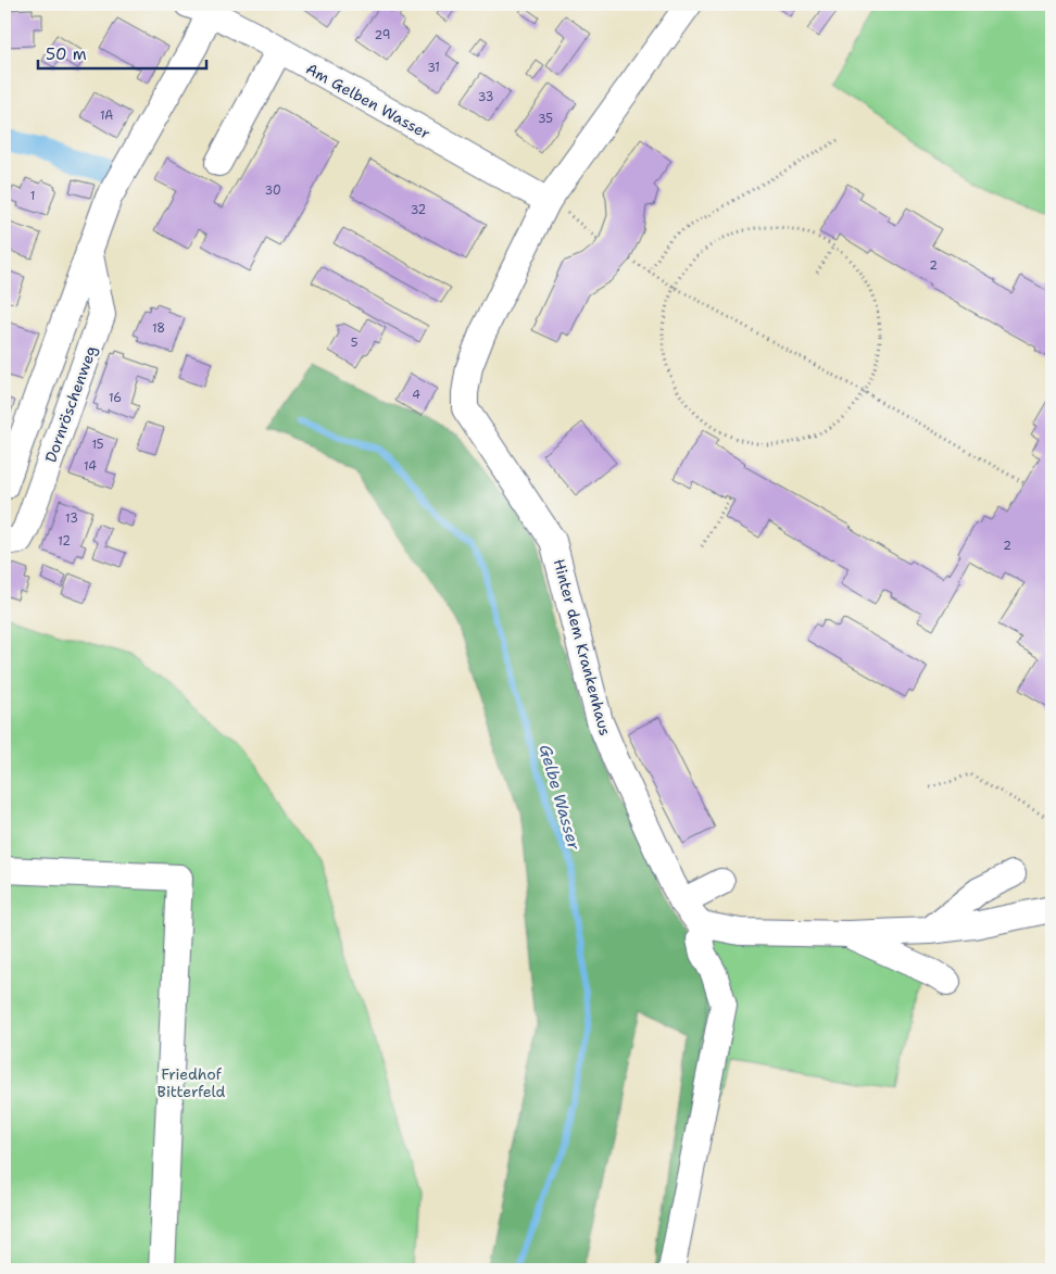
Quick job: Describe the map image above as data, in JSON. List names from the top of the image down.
{
  "streets": {
    "street": ["Am Gelben Wasser", "Dornröschenweg", "Hinter dem Krankenhaus"]
  },
  "crossings": [
    ["Am Gelben Wasser", "Hinter dem Krankenhaus"]
  ],
  "water": ["Gelbe Wasser"],
  "parks": ["Friedhof Bitterfeld"],
  "house_numbers": [
    "29",
    "31",
    "33",
    "1A",
    "35",
    "30",
    "1",
    "32",
    "2",
    "18",
    "5",
    "4",
    "16",
    "15",
    "14",
    "13",
    "12",
    "2"
  ],
  "scale_bar": "50 m"
}
